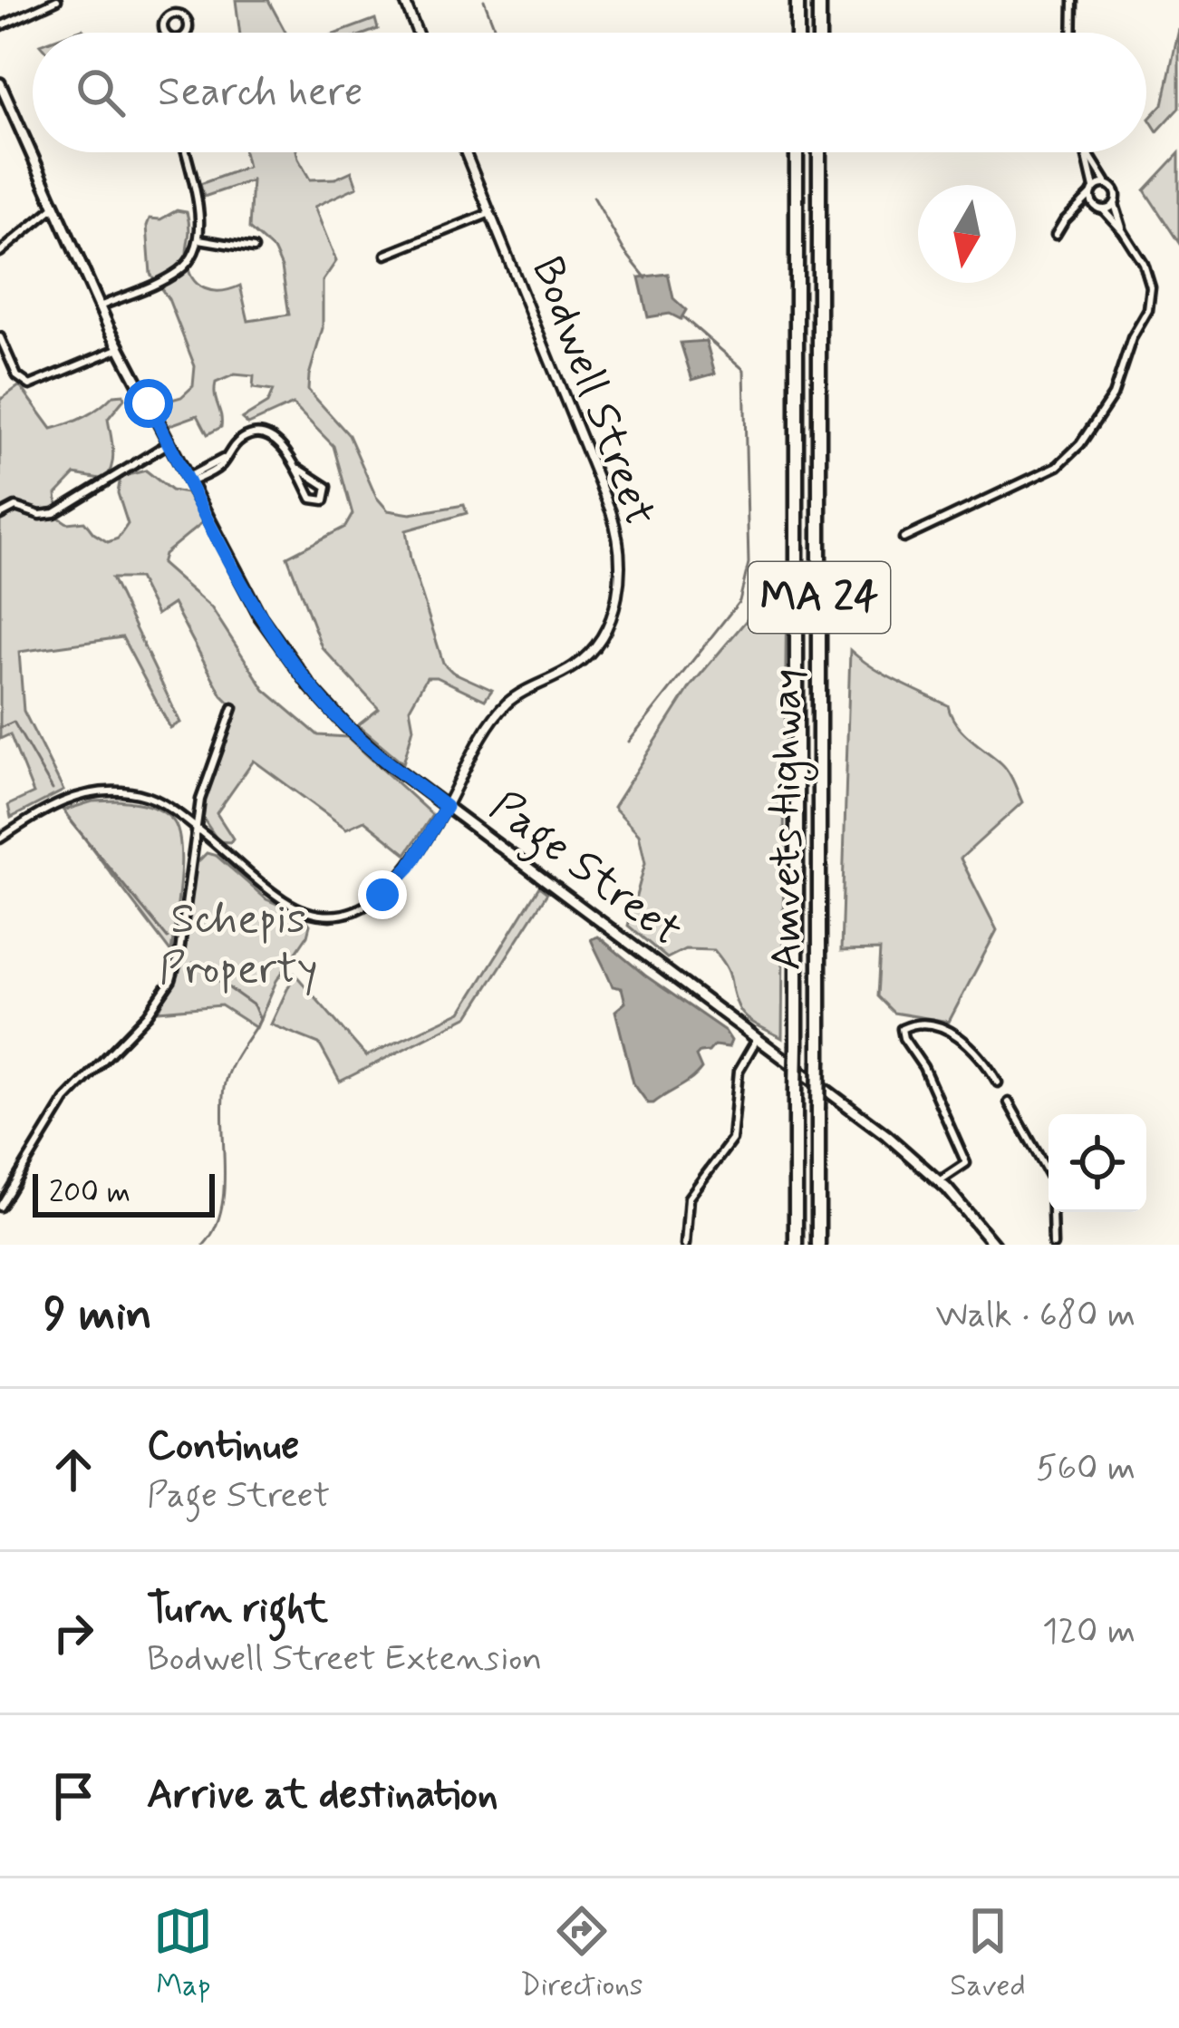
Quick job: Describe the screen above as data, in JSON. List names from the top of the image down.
{
  "streets": {
    "highway": ["MA 24", "Amvets Highway"],
    "main road": ["Page Street"],
    "street": ["Bodwell Street"]
  },
  "crossings": [
    ["Bodwell Street", "Page Street"]
  ],
  "parks": ["Schepis Property"],
  "scale_bar": "200 m",
  "north": "bottom",
  "page": {
    "search": "Search here",
    "scale": "200 m",
    "heading": ["9 min", "Walk · 680 m"],
    "list": [
      ["Continue", "Page Street", "560 m"],
      ["Turn right", "Bodwell Street Extension", "120 m"],
      "Arrive at destination"
    ],
    "nav": ["Map", "Directions", "Saved"]
  }
}
